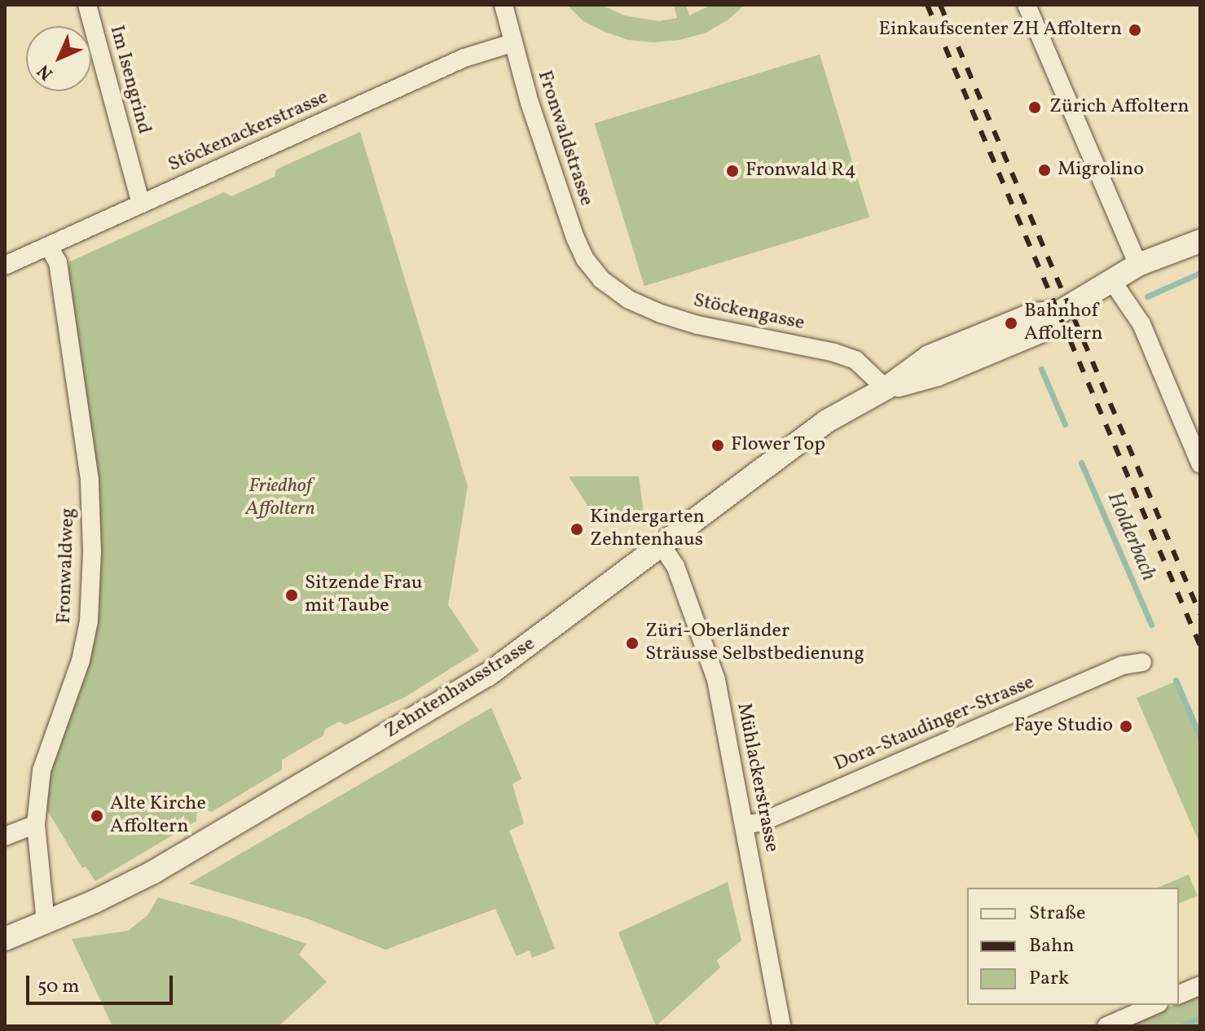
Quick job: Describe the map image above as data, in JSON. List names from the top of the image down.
{
  "streets": {
    "street": [
      "Im Isengrind",
      "Stöckenackerstrasse",
      "Fronwaldstrasse",
      "Stöckengasse",
      "Fronwaldweg",
      "Zehntenhausstrasse",
      "Dora-Staudinger-Strasse",
      "Mühlackerstrasse"
    ]
  },
  "crossings": [
    ["Im Isengrind", "Stöckenackerstrasse"],
    ["Stöckenackerstrasse", "Fronwaldstrasse"],
    ["Stöckenackerstrasse", "Fronwaldweg"],
    ["Fronwaldstrasse", "Stöckengasse"],
    ["Stöckengasse", "Zehntenhausstrasse"],
    ["Fronwaldweg", "Zehntenhausstrasse"],
    ["Zehntenhausstrasse", "Mühlackerstrasse"],
    ["Dora-Staudinger-Strasse", "Mühlackerstrasse"]
  ],
  "water": ["Holderbach"],
  "parks": ["Friedhof Affoltern"],
  "places": [
    "Einkaufscenter ZH Affoltern",
    "Zürich Affoltern",
    "Migrolino",
    "Fronwald R4",
    "Bahnhof Affoltern",
    "Flower Top",
    "Kindergarten Zehntenhaus",
    "Sitzende Frau mit Taube",
    "Züri-Oberländer Sträusse Selbstbedienung",
    "Faye Studio",
    "Alte Kirche Affoltern"
  ],
  "legend": ["Straße", "Bahn", "Park"],
  "scale_bar": "50 m",
  "north": "bottom left"
}
